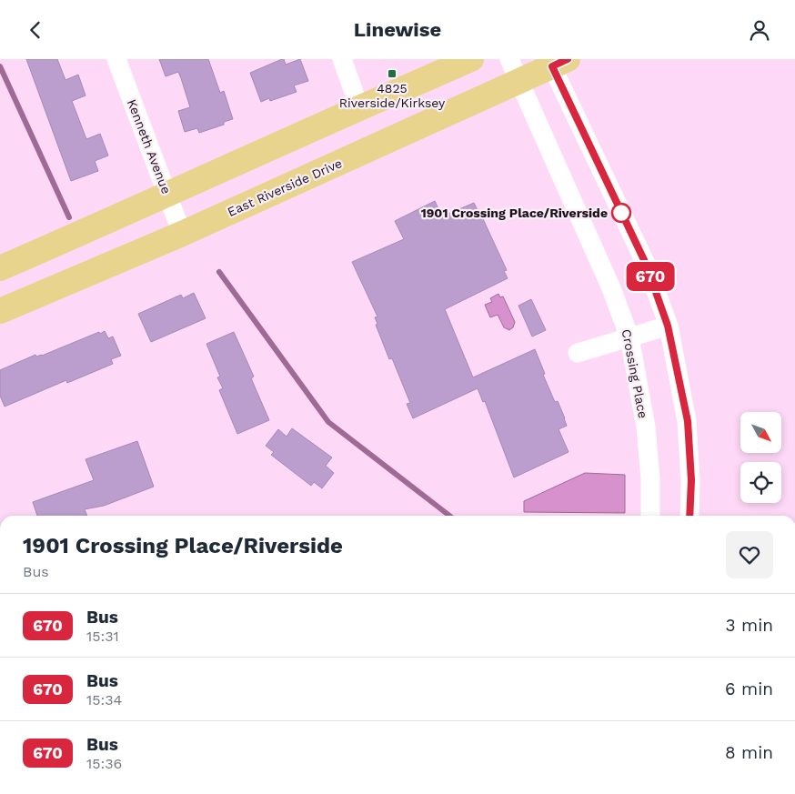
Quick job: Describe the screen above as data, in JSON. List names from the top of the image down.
{
  "streets": {
    "main road": ["East Riverside Drive"],
    "street": ["Kenneth Avenue", "Crossing Place"]
  },
  "crossings": [
    ["Kenneth Avenue", "East Riverside Drive"],
    ["East Riverside Drive", "Crossing Place"]
  ],
  "places": {
    "transit": ["4825 Riverside/Kirksey"],
    "other": ["1901 Crossing Place/Riverside"]
  },
  "lines": ["bus line 670"],
  "north": "bottom right",
  "page": {
    "header": "Linewise",
    "on_map": "670",
    "heading": ["1901 Crossing Place/Riverside", "Bus"],
    "list": [
      {
        "mark": "670",
        "name": "Bus",
        "note": "15:31",
        "value": "3 min"
      },
      {
        "mark": "670",
        "name": "Bus",
        "note": "15:34",
        "value": "6 min"
      },
      {
        "mark": "670",
        "name": "Bus",
        "note": "15:36",
        "value": "8 min"
      }
    ]
  }
}
